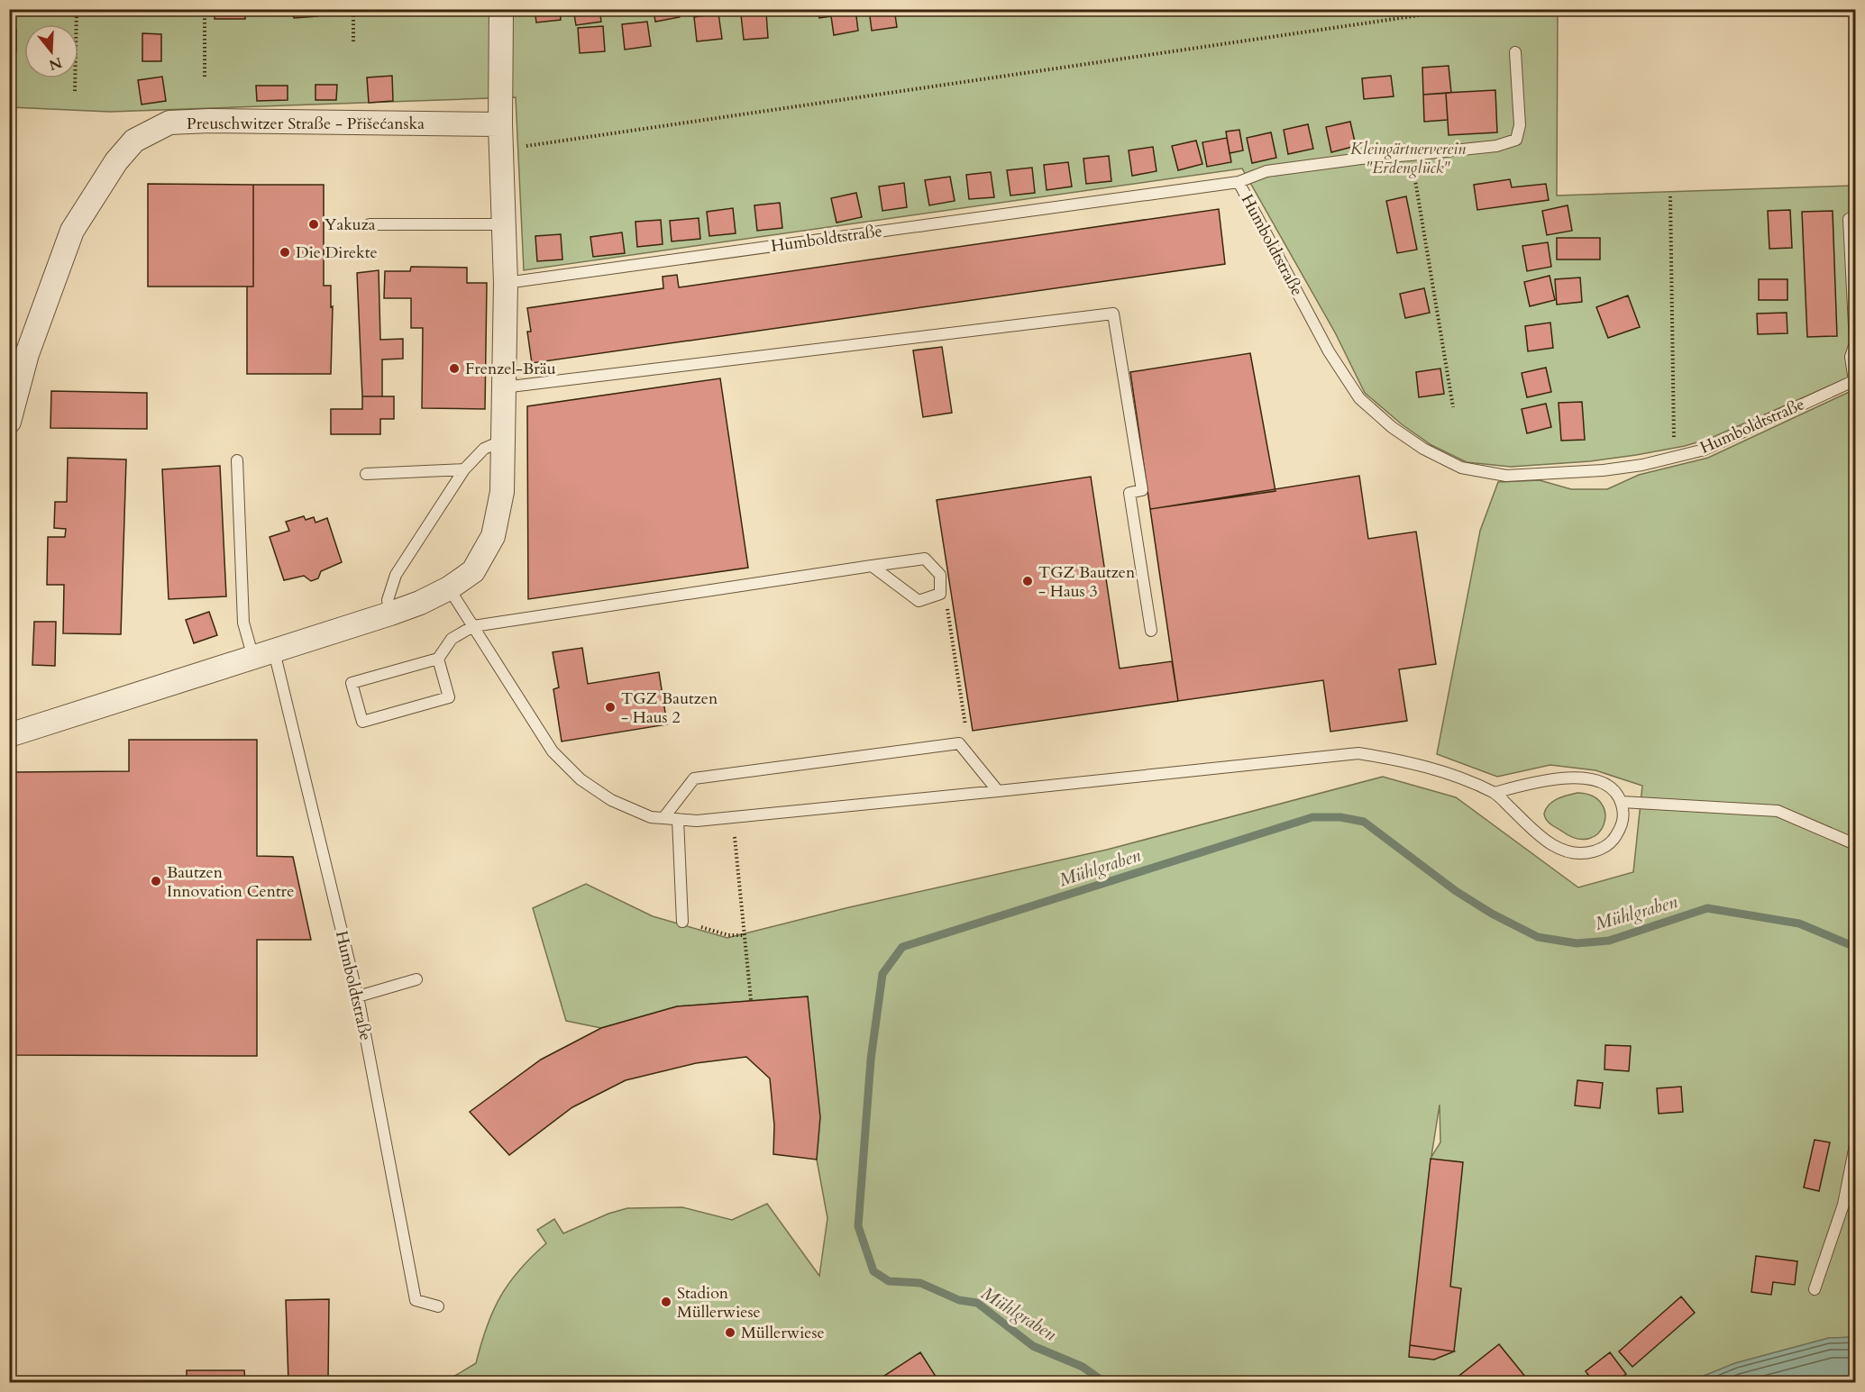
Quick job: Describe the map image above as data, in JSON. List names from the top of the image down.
{
  "streets": {
    "street": ["Preuschwitzer Straße - Přišećanska"],
    "lane": ["Humboldtstraße"]
  },
  "water": ["Mühlgraben"],
  "parks": ["Kleingärtnerverein \"Erdenglück\""],
  "places": [
    "Yakuza",
    "Die Direkte",
    "Frenzel-Bräu",
    "TGZ Bautzen - Haus 3",
    "TGZ Bautzen - Haus 2",
    "Bautzen Innovation Centre",
    "Stadion Müllerwiese",
    "Müllerwiese"
  ],
  "north": "bottom"
}
